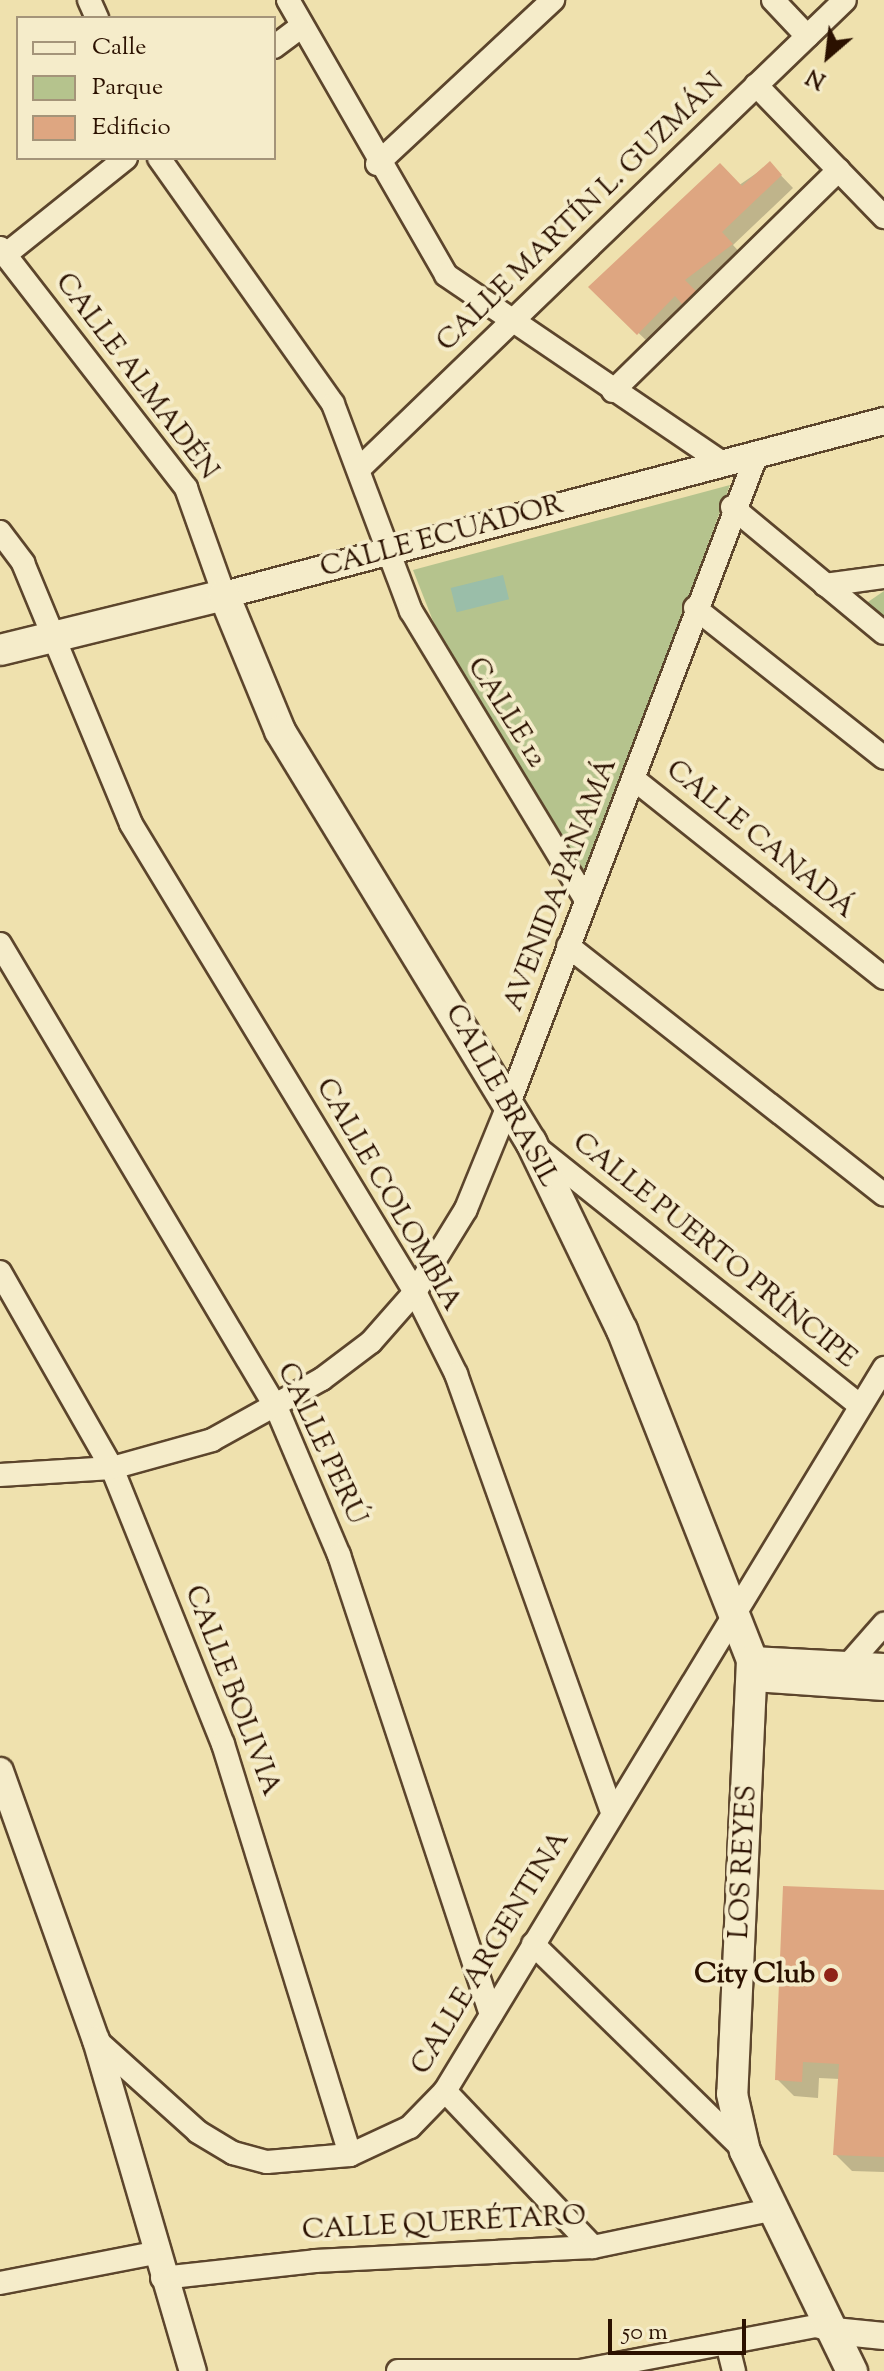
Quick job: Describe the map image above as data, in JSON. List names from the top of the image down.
{
  "streets": {
    "main road": ["CALLE ECUADOR", "CALLE BRASIL", "LOS REYES"],
    "street": [
      "CALLE MARTÍN L. GUZMÁN",
      "CALLE ALMADÉN",
      "CALLE 12",
      "CALLE CANADÁ",
      "AVENIDA PANAMÁ",
      "CALLE COLOMBIA",
      "CALLE PUERTO PRÍNCIPE",
      "CALLE PERÚ",
      "CALLE BOLIVIA",
      "CALLE ARGENTINA",
      "CALLE QUERÉTARO"
    ]
  },
  "crossings": [
    ["CALLE MARTÍN L. GUZMÁN", "CALLE 12"],
    ["CALLE ALMADÉN", "CALLE ECUADOR"],
    ["CALLE ALMADÉN", "CALLE BRASIL"],
    ["CALLE ECUADOR", "CALLE 12"],
    ["CALLE ECUADOR", "AVENIDA PANAMÁ"],
    ["CALLE ECUADOR", "CALLE BRASIL"],
    ["CALLE ECUADOR", "CALLE COLOMBIA"],
    ["CALLE 12", "AVENIDA PANAMÁ"],
    ["CALLE CANADÁ", "AVENIDA PANAMÁ"],
    ["AVENIDA PANAMÁ", "CALLE BRASIL"],
    ["AVENIDA PANAMÁ", "CALLE COLOMBIA"],
    ["AVENIDA PANAMÁ", "CALLE PERÚ"],
    ["AVENIDA PANAMÁ", "CALLE BOLIVIA"],
    ["CALLE BRASIL", "CALLE PUERTO PRÍNCIPE"],
    ["CALLE BRASIL", "LOS REYES"],
    ["CALLE BRASIL", "CALLE ARGENTINA"],
    ["CALLE COLOMBIA", "CALLE ARGENTINA"],
    ["CALLE PUERTO PRÍNCIPE", "CALLE ARGENTINA"],
    ["CALLE PERÚ", "CALLE ARGENTINA"],
    ["CALLE BOLIVIA", "CALLE ARGENTINA"],
    ["LOS REYES", "CALLE ARGENTINA"],
    ["LOS REYES", "CALLE QUERÉTARO"]
  ],
  "places": ["City Club"],
  "legend": ["Calle", "Parque", "Edificio"],
  "scale_bar": "50 m",
  "north": "bottom left"
}
